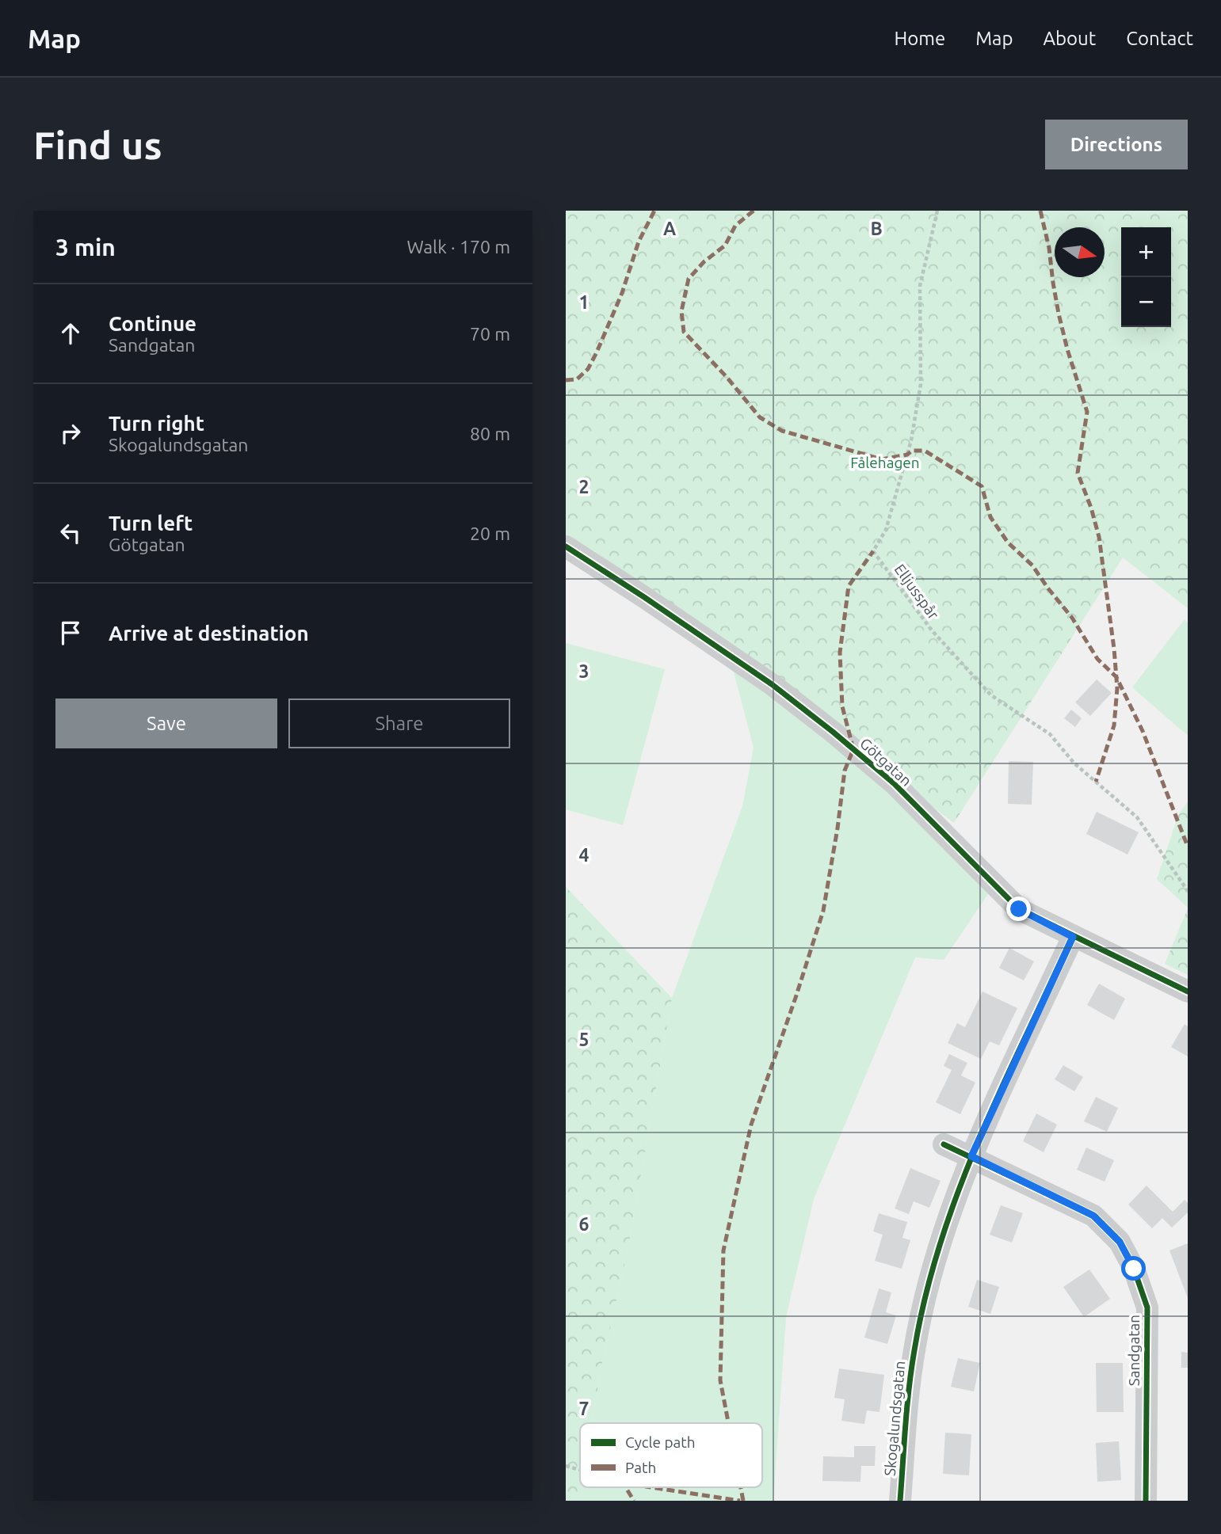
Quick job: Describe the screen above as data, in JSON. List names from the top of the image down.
{
  "streets": {
    "street": ["Götgatan", "Sandgatan", "Skogalundsgatan"],
    "path": ["Elljusspår"]
  },
  "crossings": [
    ["Götgatan", "Skogalundsgatan"],
    ["Sandgatan", "Skogalundsgatan"]
  ],
  "parks": ["Fålehagen"],
  "legend": ["Cycle path", "Path"],
  "north": "right",
  "page": {
    "header": "Map",
    "nav": [
      "Home",
      "Map",
      "About",
      "Contact"
    ],
    "buttons": [
      "Directions",
      ["Save", "Share"]
    ],
    "title": "Find us",
    "heading": ["3 min", "Walk · 170 m"],
    "map_buttons": ["+", "−"],
    "list": [
      ["Continue", "Sandgatan", "70 m"],
      ["Turn right", "Skogalundsgatan", "80 m"],
      ["Turn left", "Götgatan", "20 m"],
      "Arrive at destination"
    ]
  },
  "grid": {
    "columns": ["A", "B"],
    "rows": [
      "1",
      "2",
      "3",
      "4",
      "5",
      "6",
      "7"
    ]
  }
}
